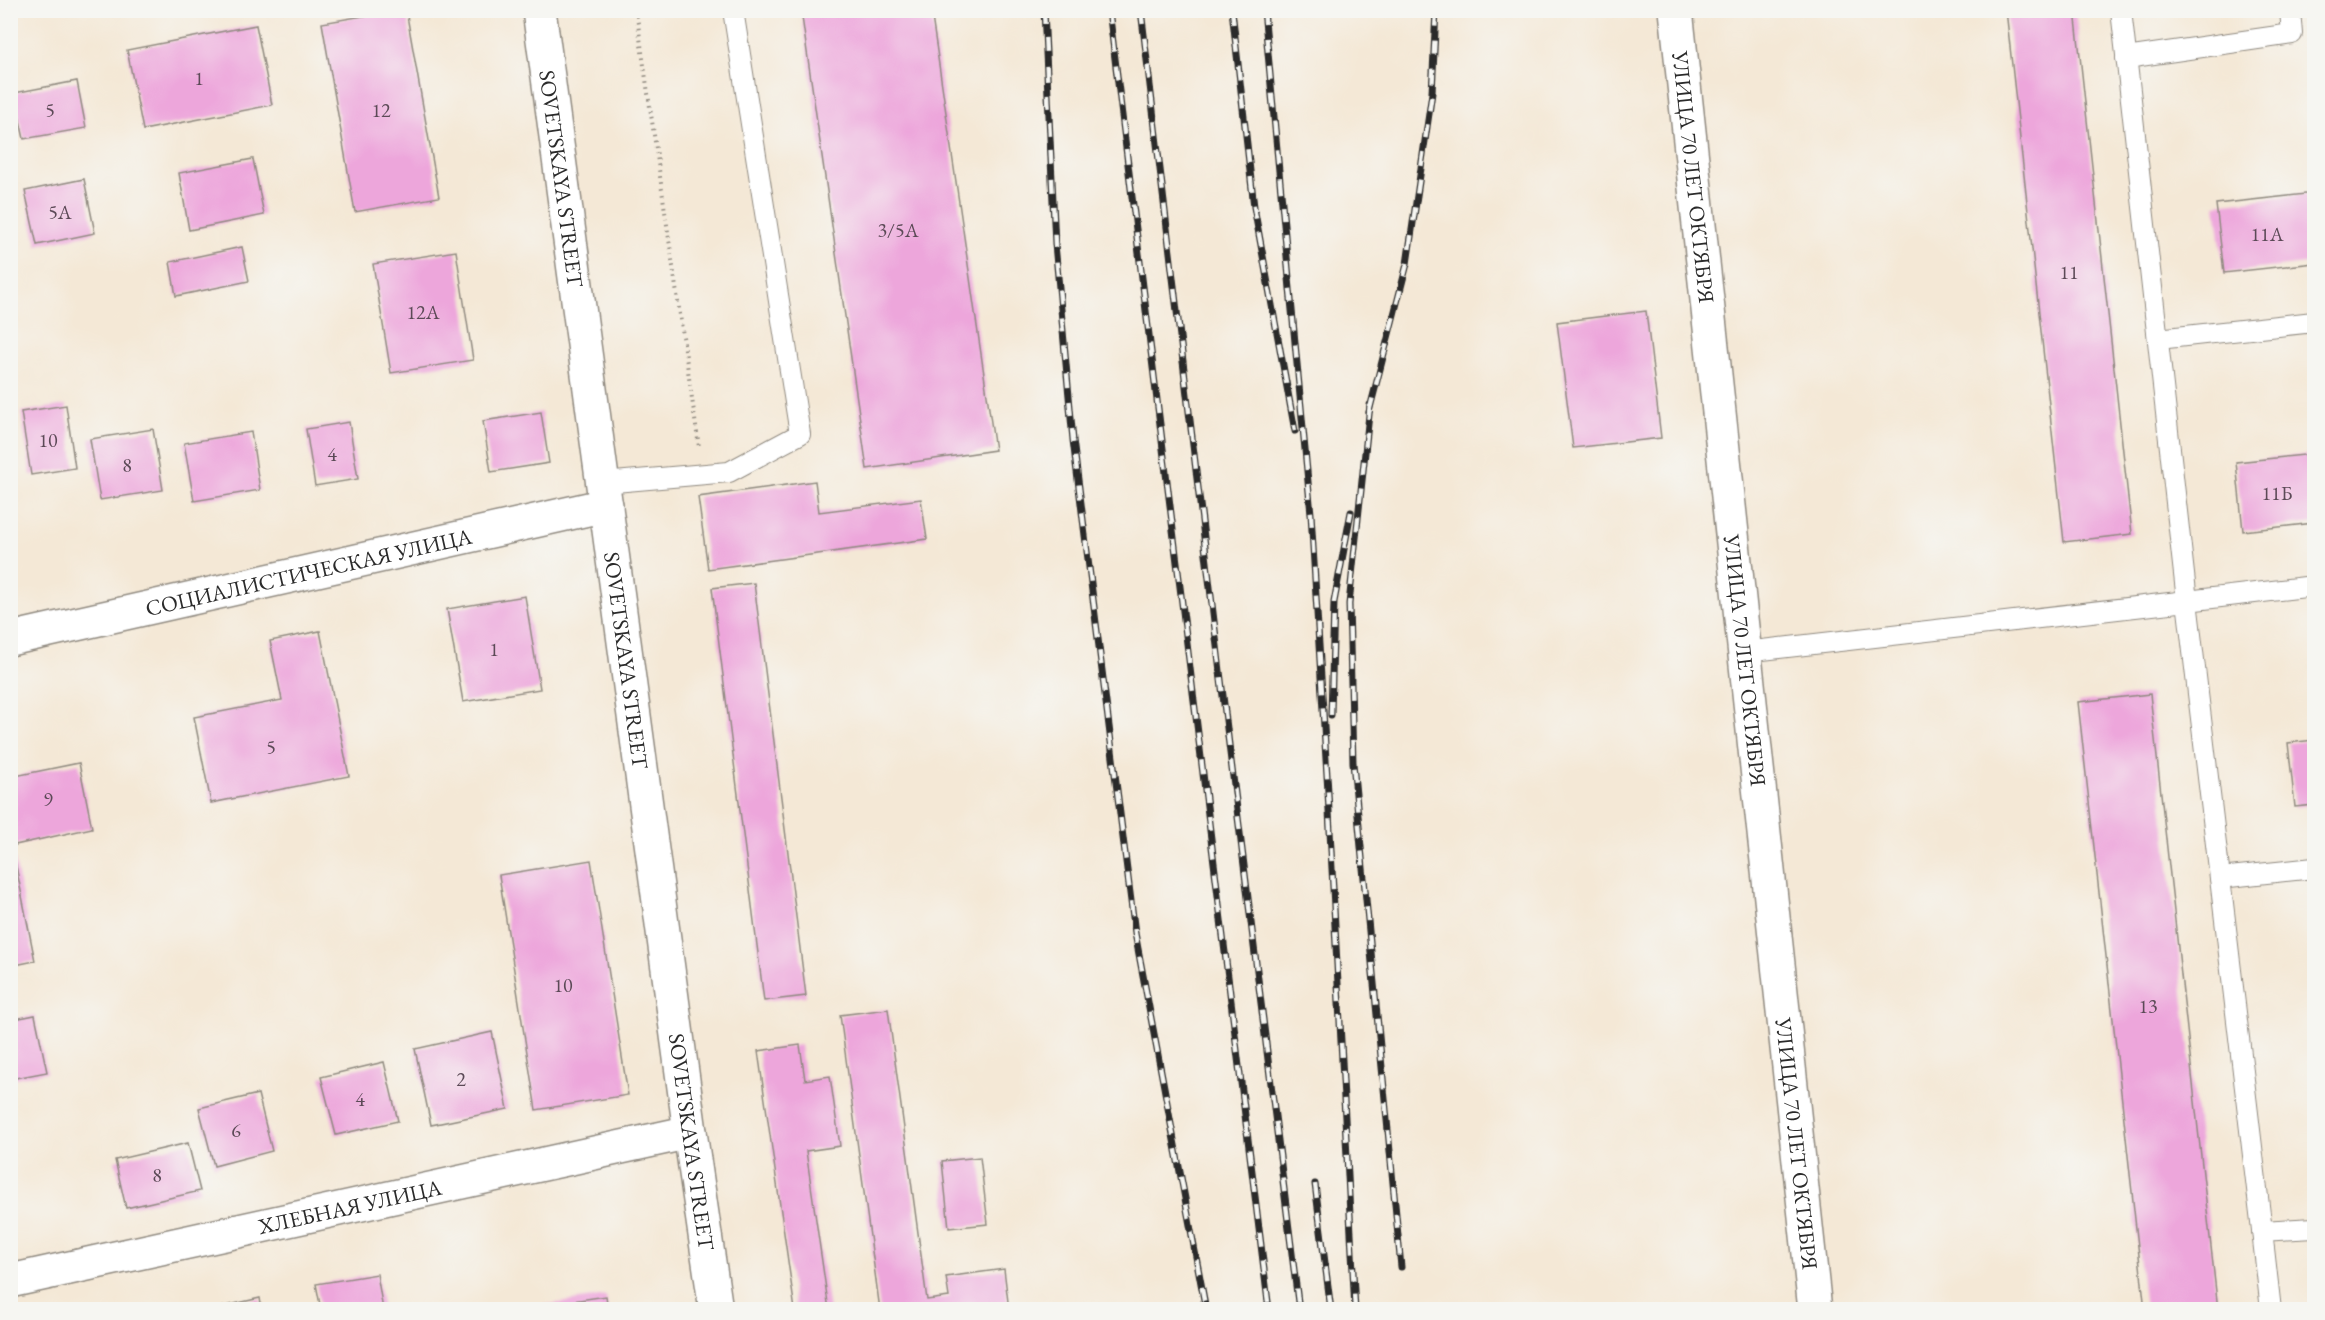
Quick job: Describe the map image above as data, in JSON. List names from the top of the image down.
{
  "streets": {
    "street": [
      "УЛИЦА 70 ЛЕТ ОКТЯБРЯ",
      "SOVETSKAYA STREET",
      "СОЦИАЛИСТИЧЕСКАЯ УЛИЦА",
      "ХЛЕБНАЯ УЛИЦА"
    ]
  },
  "crossings": [
    ["SOVETSKAYA STREET", "СОЦИАЛИСТИЧЕСКАЯ УЛИЦА"],
    ["SOVETSKAYA STREET", "ХЛЕБНАЯ УЛИЦА"]
  ],
  "house_numbers": [
    "1",
    "5",
    "12",
    "5А",
    "3/5А",
    "11А",
    "11",
    "12А",
    "10",
    "4",
    "8",
    "11Б",
    "1",
    "5",
    "9",
    "10",
    "13",
    "2",
    "4",
    "6",
    "8"
  ]
}
